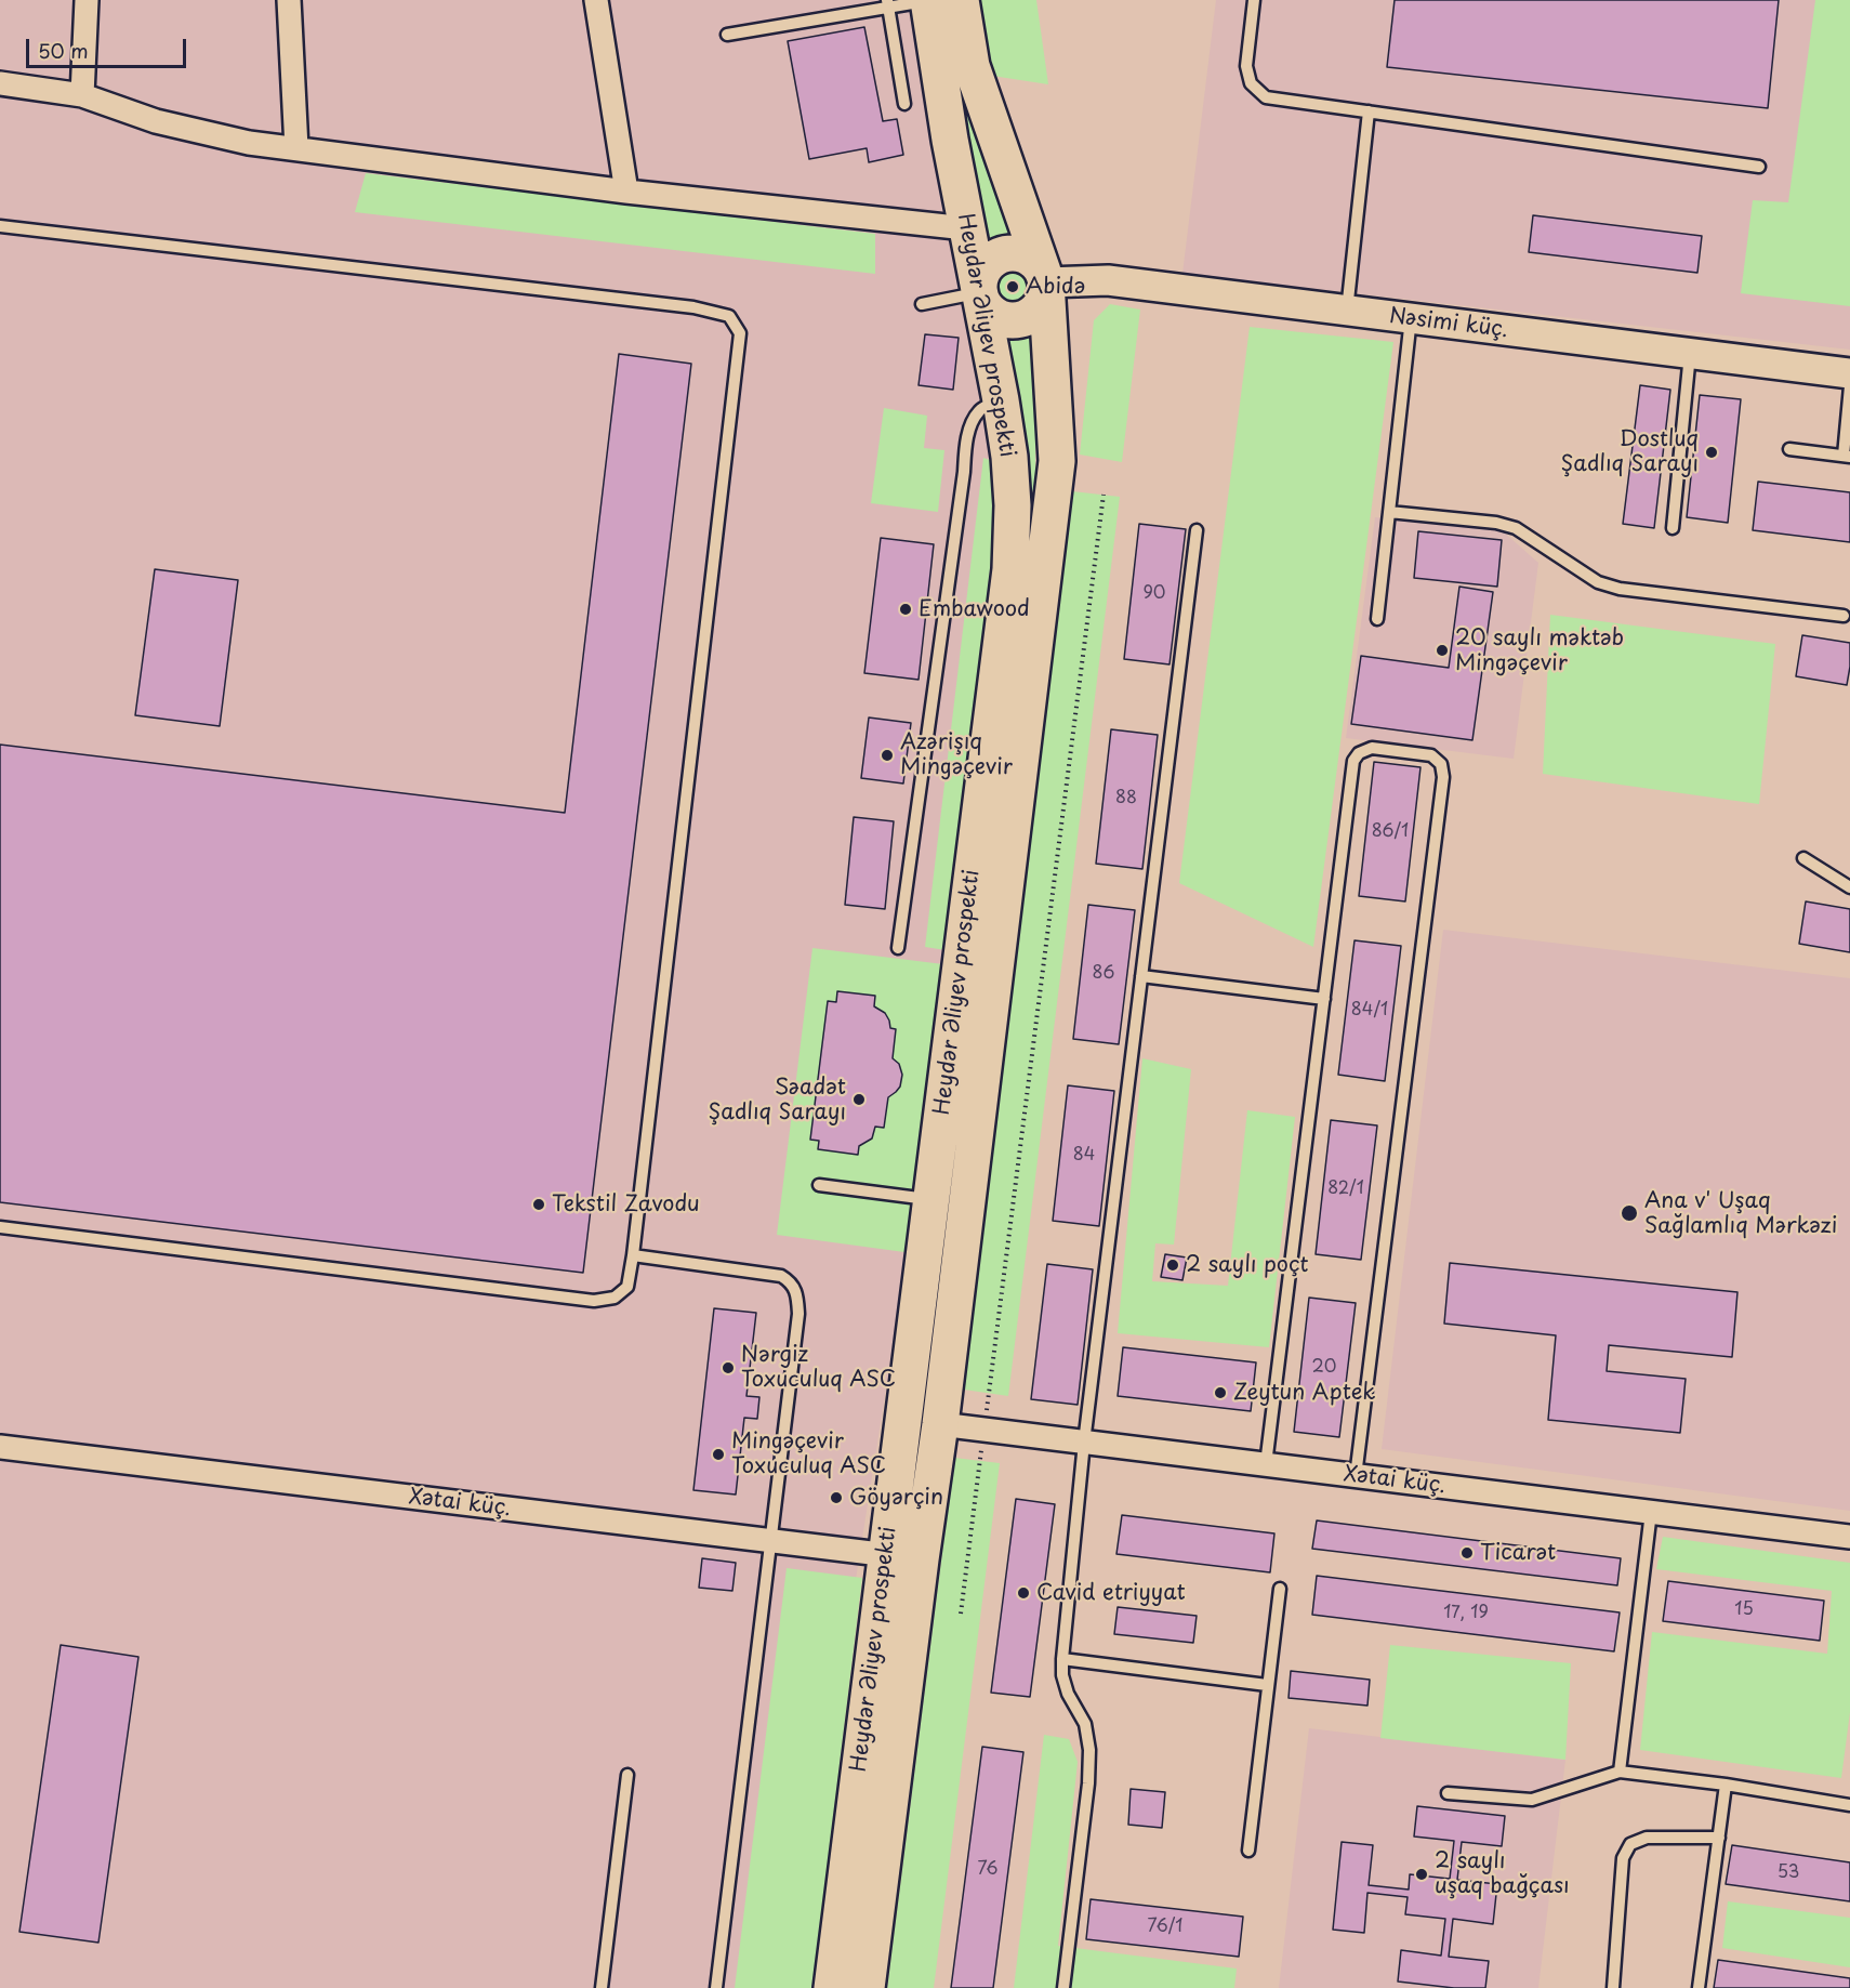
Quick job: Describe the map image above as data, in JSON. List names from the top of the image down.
{
  "streets": {
    "main road": ["Heydər Əliyev prospekti"],
    "street": ["Nəsimi küç.", "Xətai küç."]
  },
  "crossings": [
    ["Nəsimi küç.", "Heydər Əliyev prospekti"],
    ["Heydər Əliyev prospekti", "Xətai küç."]
  ],
  "places": [
    "Abidə",
    "Dostluq Şadlıq Sarayı",
    "Embawood",
    "20 saylı məktəb Mingəçevir",
    "Azərişıq Mingəçevir",
    "Səadət Şadlıq Sarayı",
    "Tekstil Zavodu",
    "Ana v' Uşaq Sağlamlıq Mərkəzi",
    "2 saylı poçt",
    "Nərgiz Toxuculuq ASC",
    "Zeytun Aptek",
    "Mingəçevir Toxuculuq ASC",
    "Göyərçin",
    "Ticarət",
    "Cavid etriyyat",
    "2 saylı uşaq bağçası"
  ],
  "house_numbers": [
    "90",
    "88",
    "86/1",
    "86",
    "84/1",
    "84",
    "82/1",
    "20",
    "15",
    "17, 19",
    "76",
    "53",
    "76/1"
  ],
  "scale_bar": "50 m"
}
